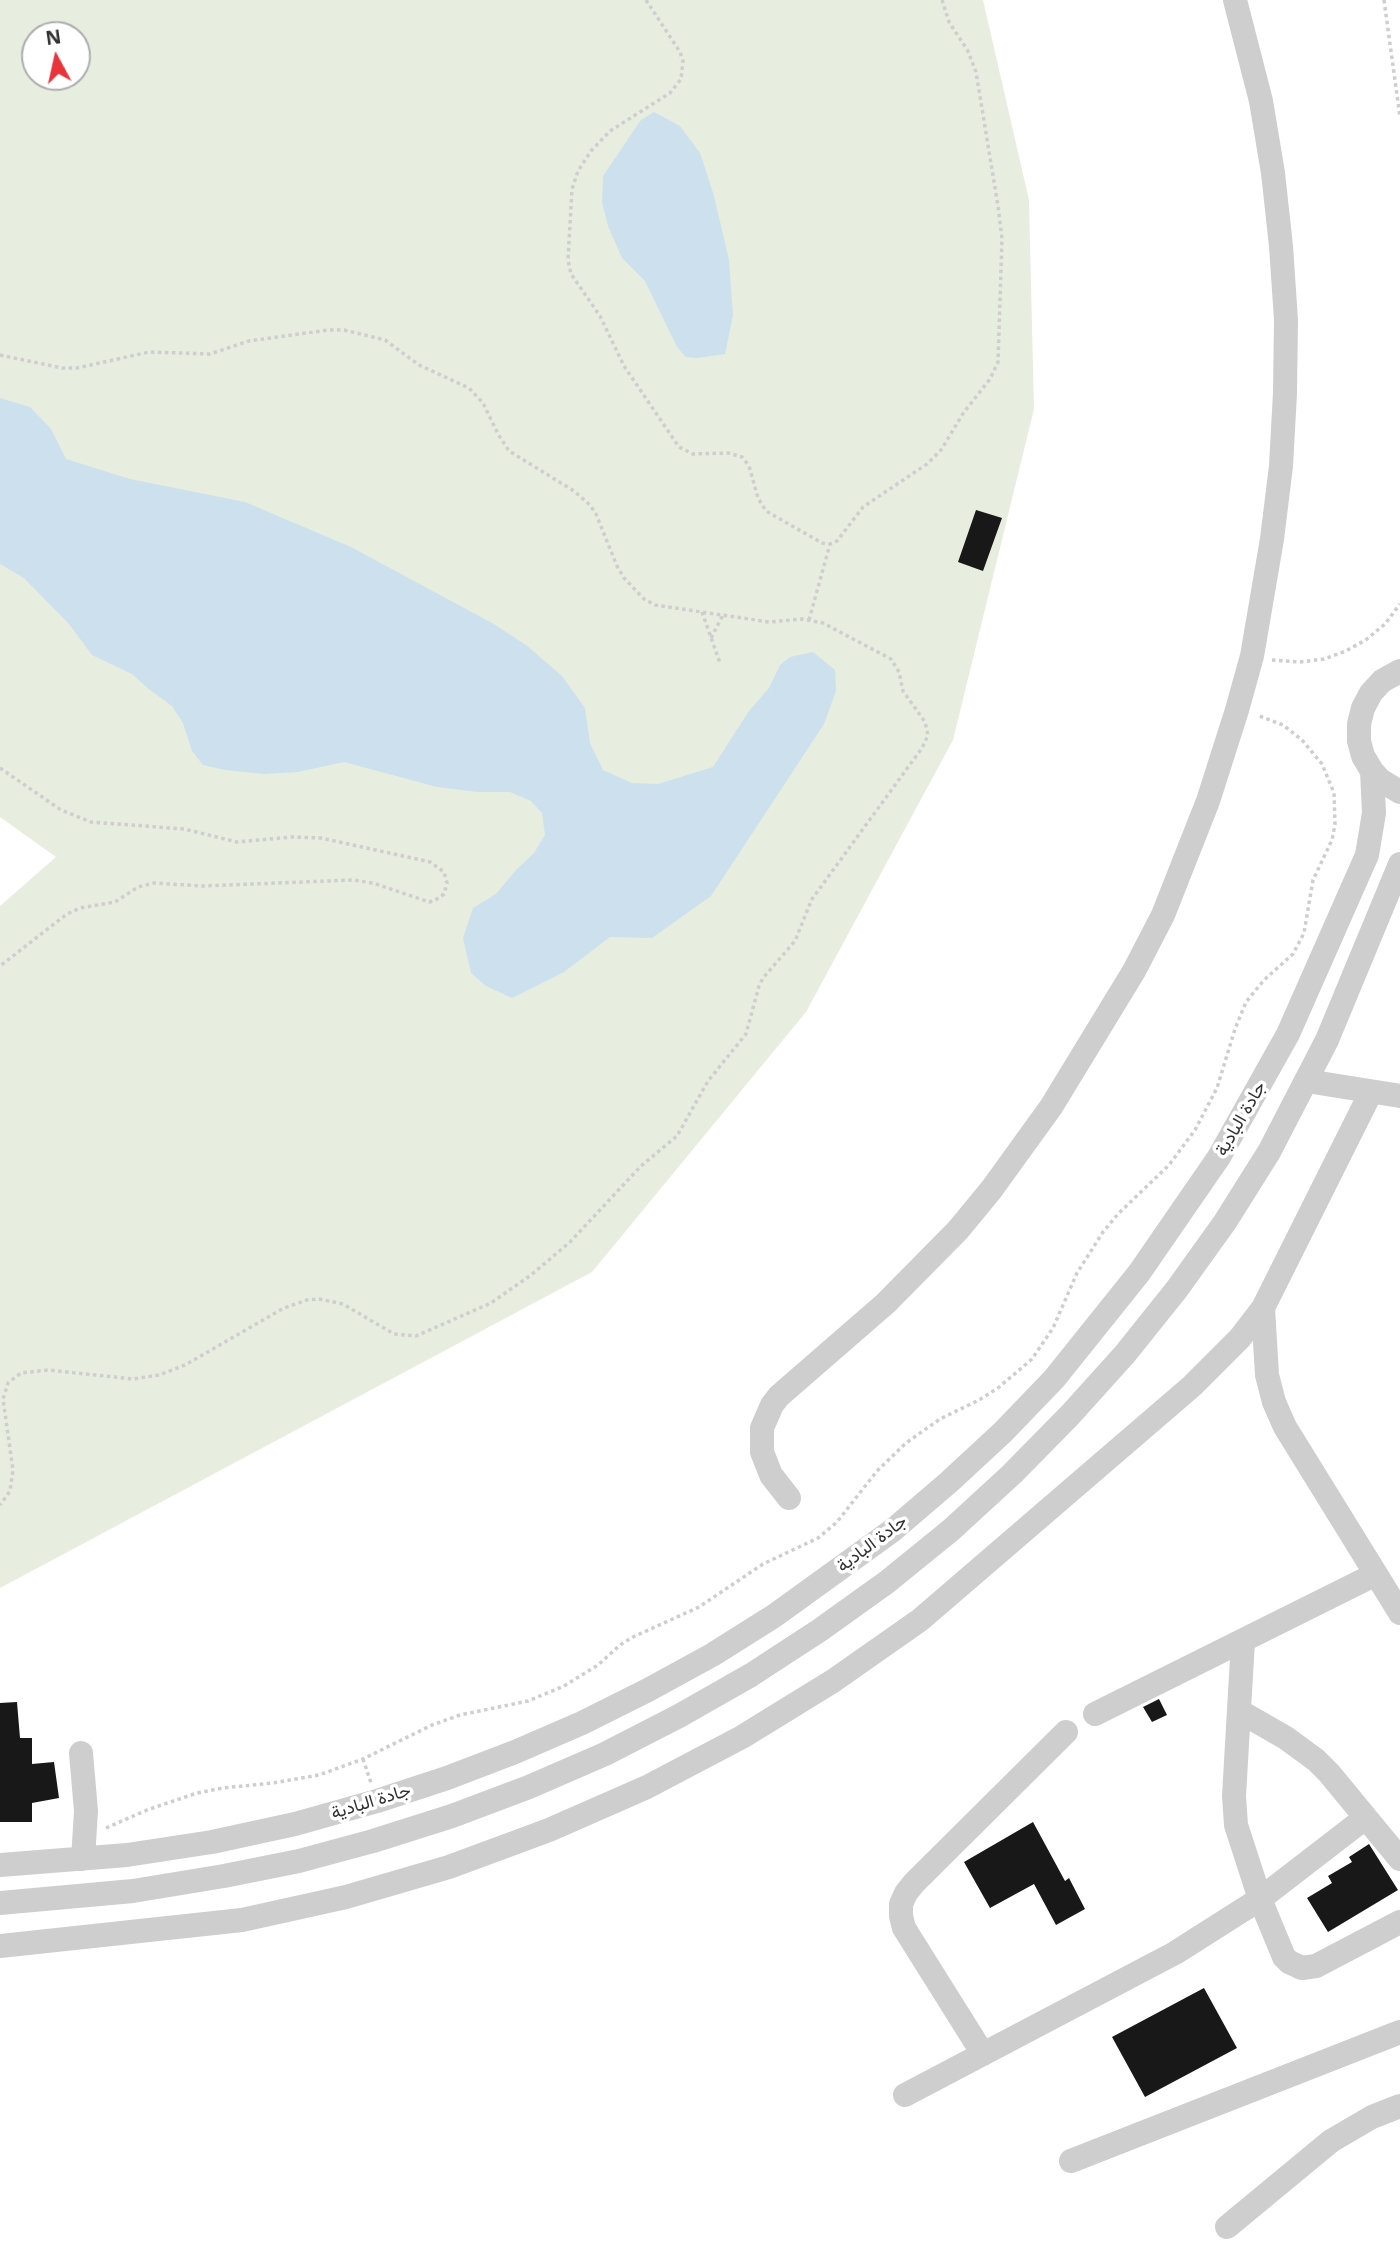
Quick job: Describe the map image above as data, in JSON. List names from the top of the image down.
{
  "streets": {
    "street": ["جادة البادية"]
  },
  "north": "top"
}
